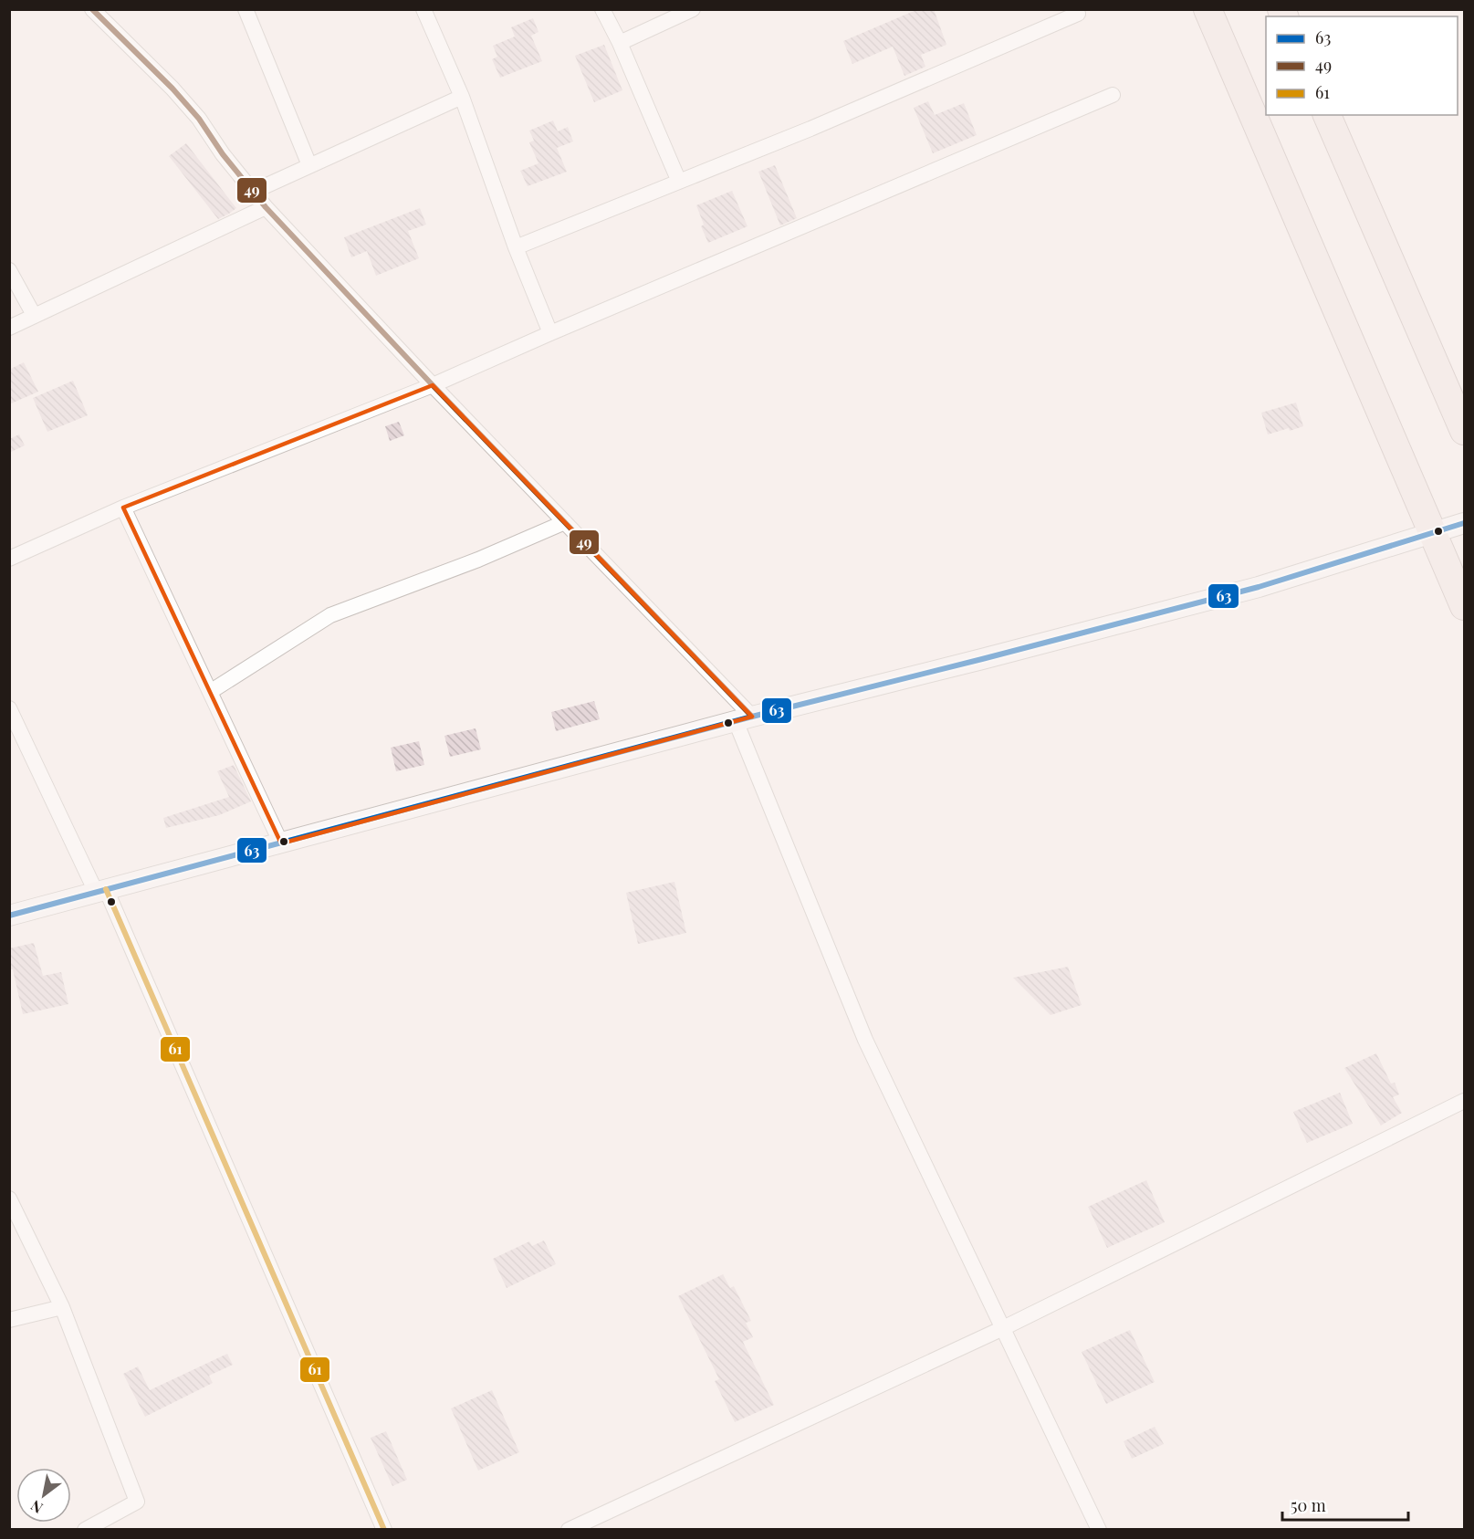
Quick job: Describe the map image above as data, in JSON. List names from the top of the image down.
{
  "lines": ["transit line 49", "transit line 63", "transit line 61"],
  "legend": ["63", "49", "61"],
  "scale_bar": "50 m",
  "north": "bottom left"
}
